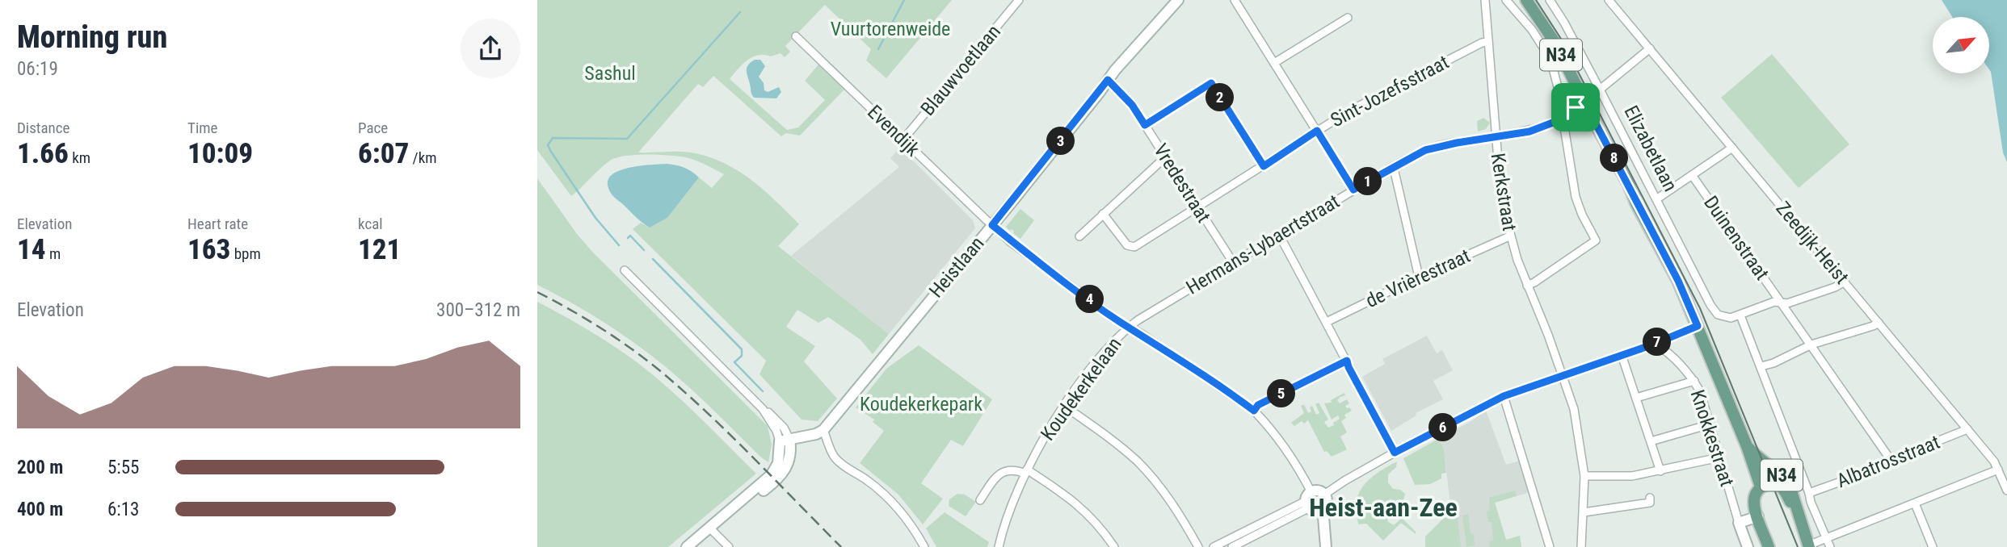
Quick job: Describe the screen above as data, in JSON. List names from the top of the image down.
{
  "streets": {
    "main road": ["N34", "Heistlaan", "Knokkestraat"],
    "street": [
      "Blauwvoetlaan",
      "Sint-Jozefsstraat",
      "Evendijk",
      "Elizabetlaan",
      "Vredestraat",
      "Kerkstraat",
      "Duinenstraat",
      "Zeedijk-Heist",
      "Hermans-Lybaertstraat",
      "de Vrièrestraat",
      "Koudekerkelaan",
      "Albatrosstraat"
    ]
  },
  "crossings": [
    ["Blauwvoetlaan", "Evendijk"],
    ["Sint-Jozefsstraat", "Vredestraat"],
    ["Sint-Jozefsstraat", "Kerkstraat"],
    ["Evendijk", "Hermans-Lybaertstraat"],
    ["Evendijk", "Heistlaan"],
    ["Evendijk", "Koudekerkelaan"],
    ["Vredestraat", "Hermans-Lybaertstraat"],
    ["Vredestraat", "Heistlaan"],
    ["Kerkstraat", "Hermans-Lybaertstraat"],
    ["Kerkstraat", "de Vrièrestraat"],
    ["Duinenstraat", "Albatrosstraat"],
    ["Zeedijk-Heist", "Albatrosstraat"],
    ["Hermans-Lybaertstraat", "Koudekerkelaan"]
  ],
  "districts": ["Heist-aan-Zee"],
  "parks": ["Vuurtorenweide", "Sashul", "Koudekerkepark"],
  "north": "top right",
  "page": {
    "heading": ["Morning run", "06:19"],
    "pins": [
      "2",
      "3",
      "8",
      "1",
      "4",
      "7",
      "5",
      "6"
    ],
    "stats": [
      ["Distance", "1.66 km"],
      ["Time", "10:09"],
      ["Pace", "6:07 /km"],
      ["Elevation", "14 m"],
      ["Heart rate", "163 bpm"],
      ["kcal", "121"]
    ],
    "chart": ["Elevation", "300–312 m"],
    "list": [
      {
        "name": "200 m",
        "note": "5:55"
      },
      {
        "name": "400 m",
        "note": "6:13"
      }
    ]
  }
}
